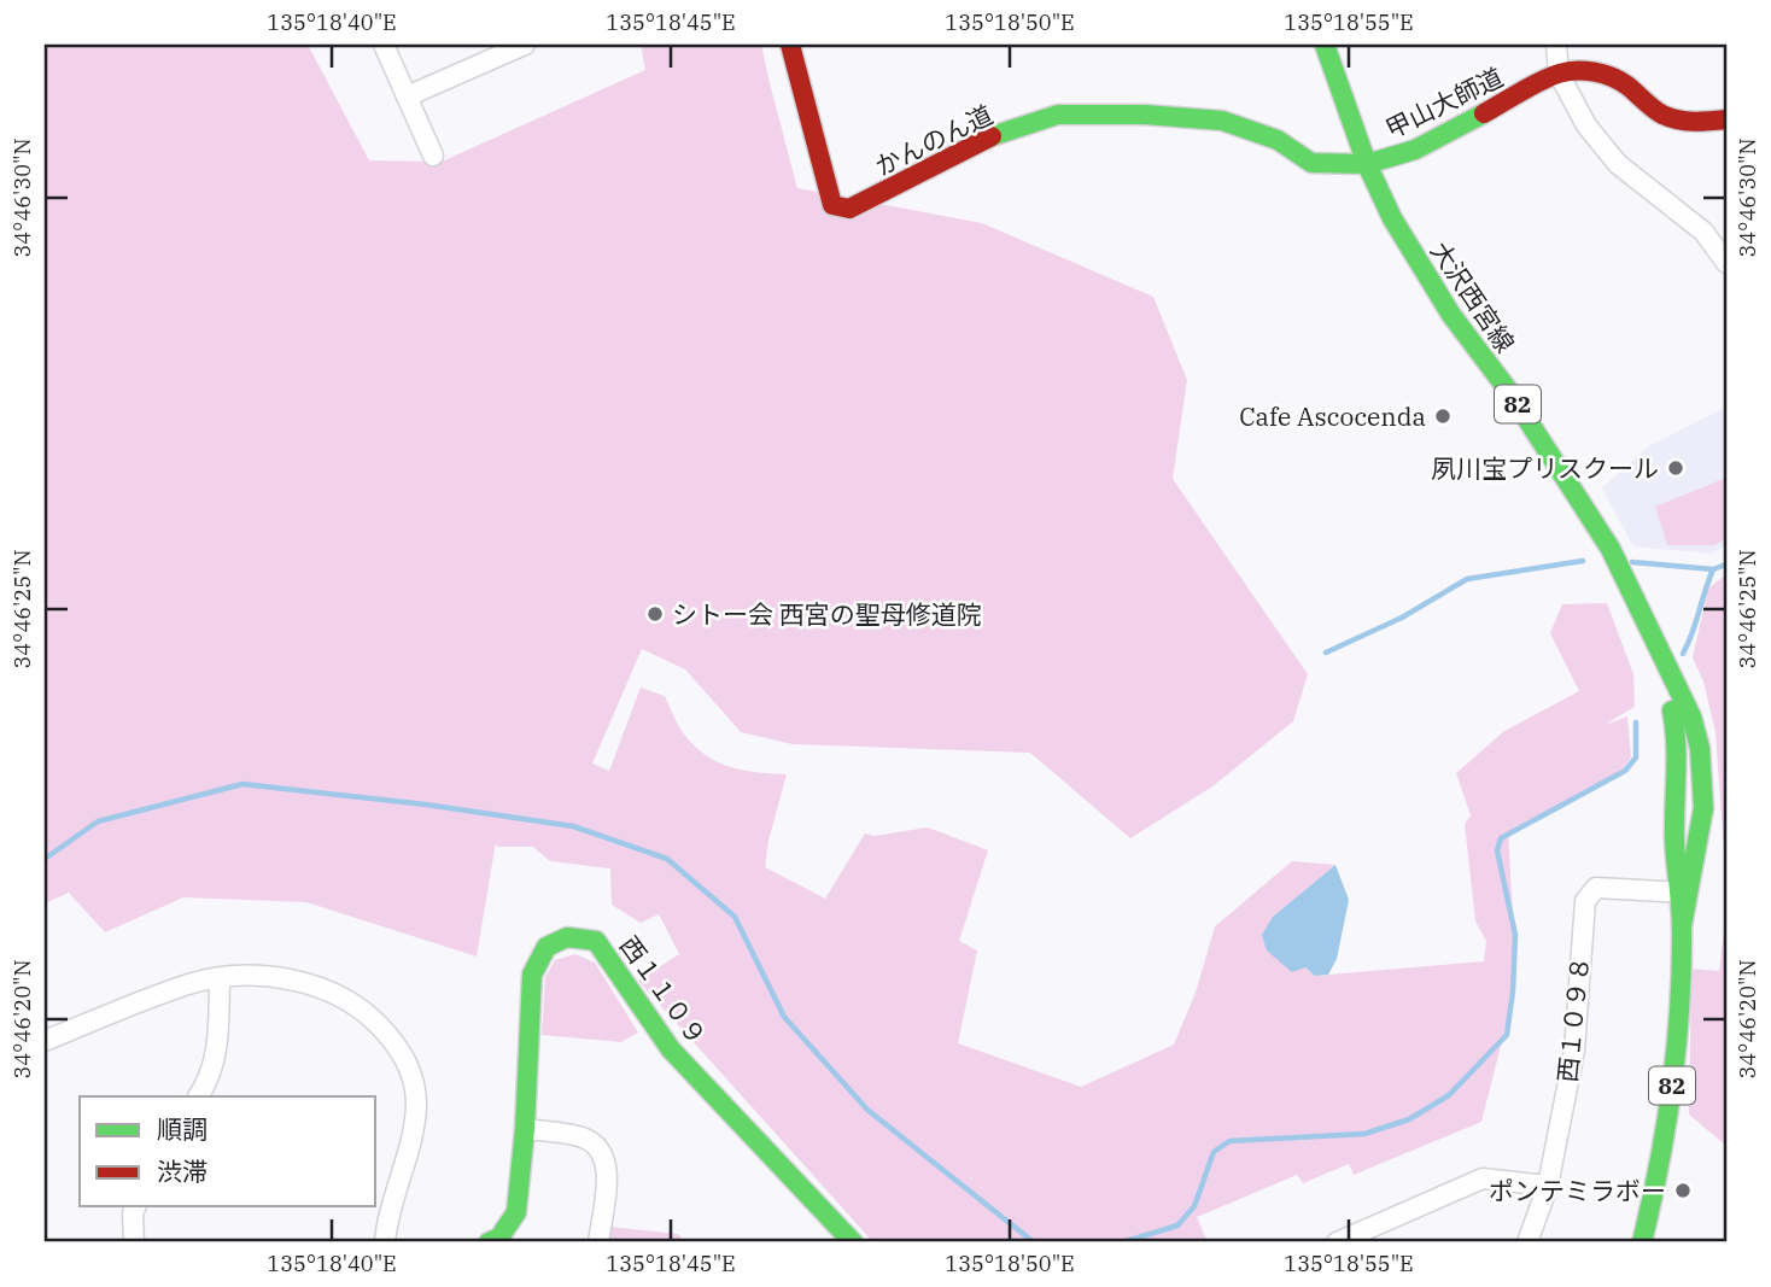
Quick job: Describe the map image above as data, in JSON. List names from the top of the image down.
{
  "streets": {
    "street": [
      "甲山大師道",
      "かんのん道",
      "大沢西宮線",
      "82",
      "西１１０９",
      "西１０９８"
    ]
  },
  "crossings": [
    ["甲山大師道", "かんのん道"],
    ["甲山大師道", "大沢西宮線"],
    ["かんのん道", "大沢西宮線"],
    ["大沢西宮線", "西１０９８"]
  ],
  "places": [
    "Cafe Ascocenda",
    "夙川宝プリスクール",
    "シトー会 西宮の聖母修道院",
    "ポンテミラボー"
  ],
  "legend": ["順調", "渋滞"],
  "coordinates": [
    "135°18'40\"E",
    "135°18'45\"E",
    "135°18'50\"E",
    "135°18'55\"E",
    "34°46'30\"N",
    "34°46'25\"N",
    "34°46'20\"N"
  ]
}
